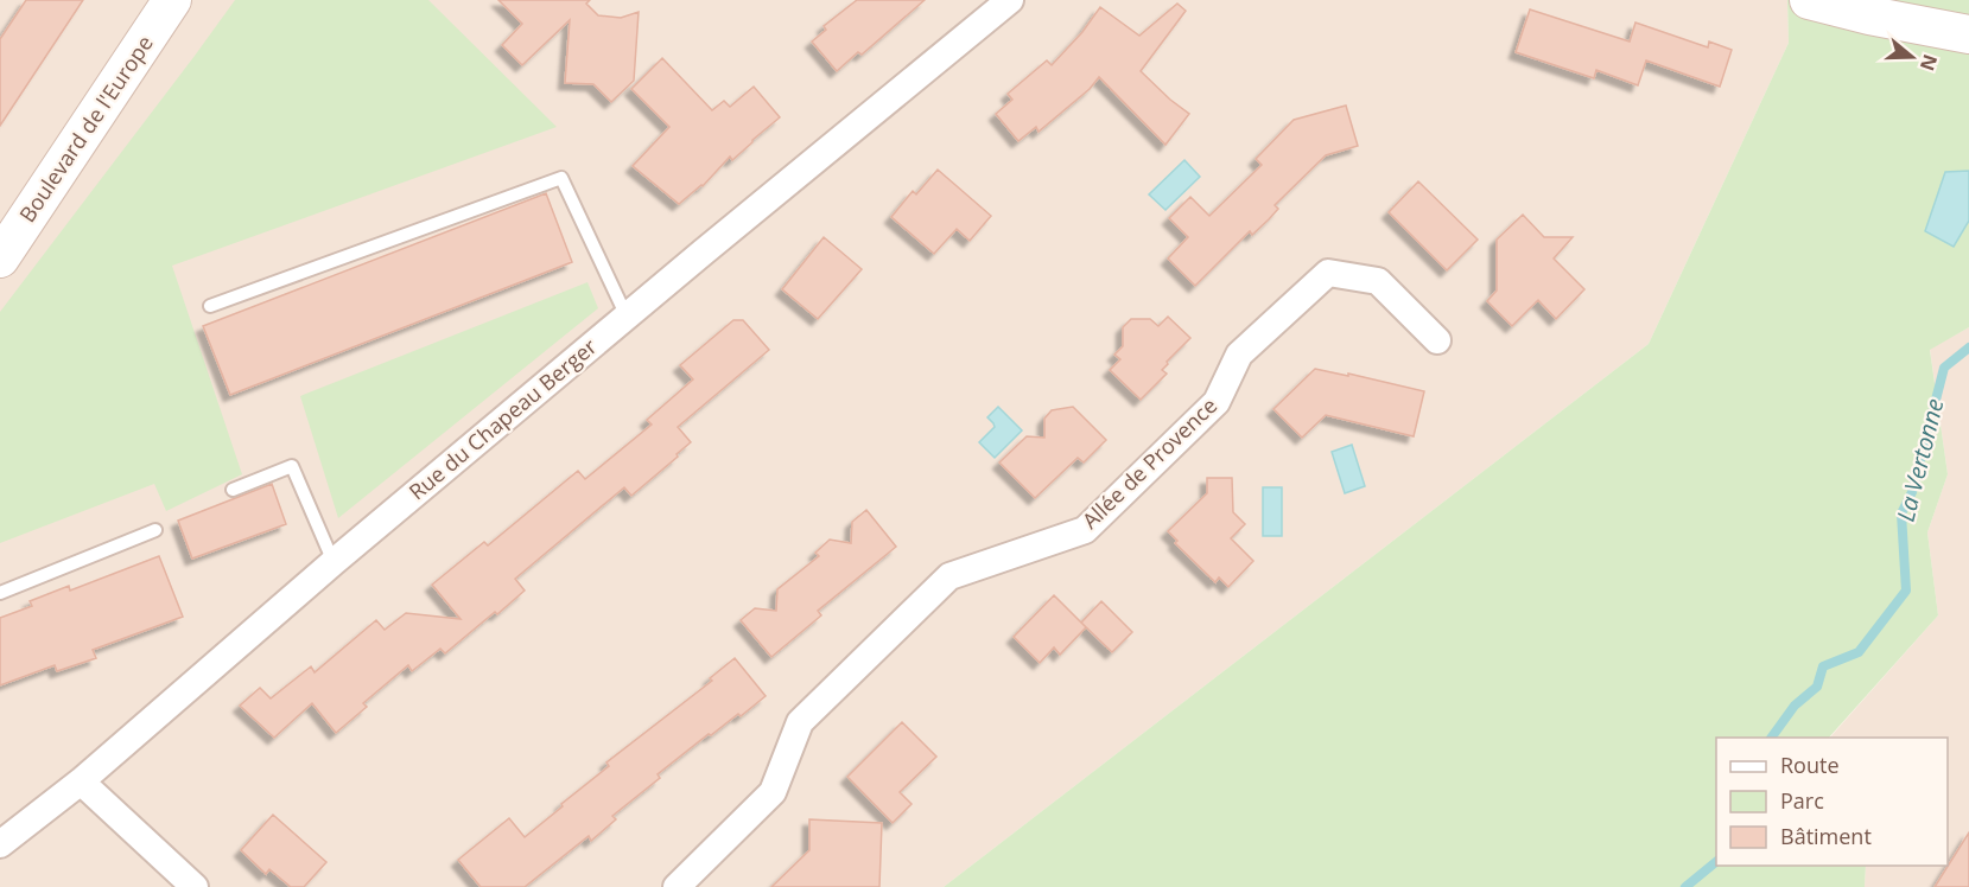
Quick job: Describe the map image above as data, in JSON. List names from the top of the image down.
{
  "streets": {
    "street": ["Boulevard de l'Europe", "Rue du Chapeau Berger", "Allée de Provence"]
  },
  "water": ["La Vertonne"],
  "legend": ["Route", "Parc", "Bâtiment"],
  "north": "right"
}
